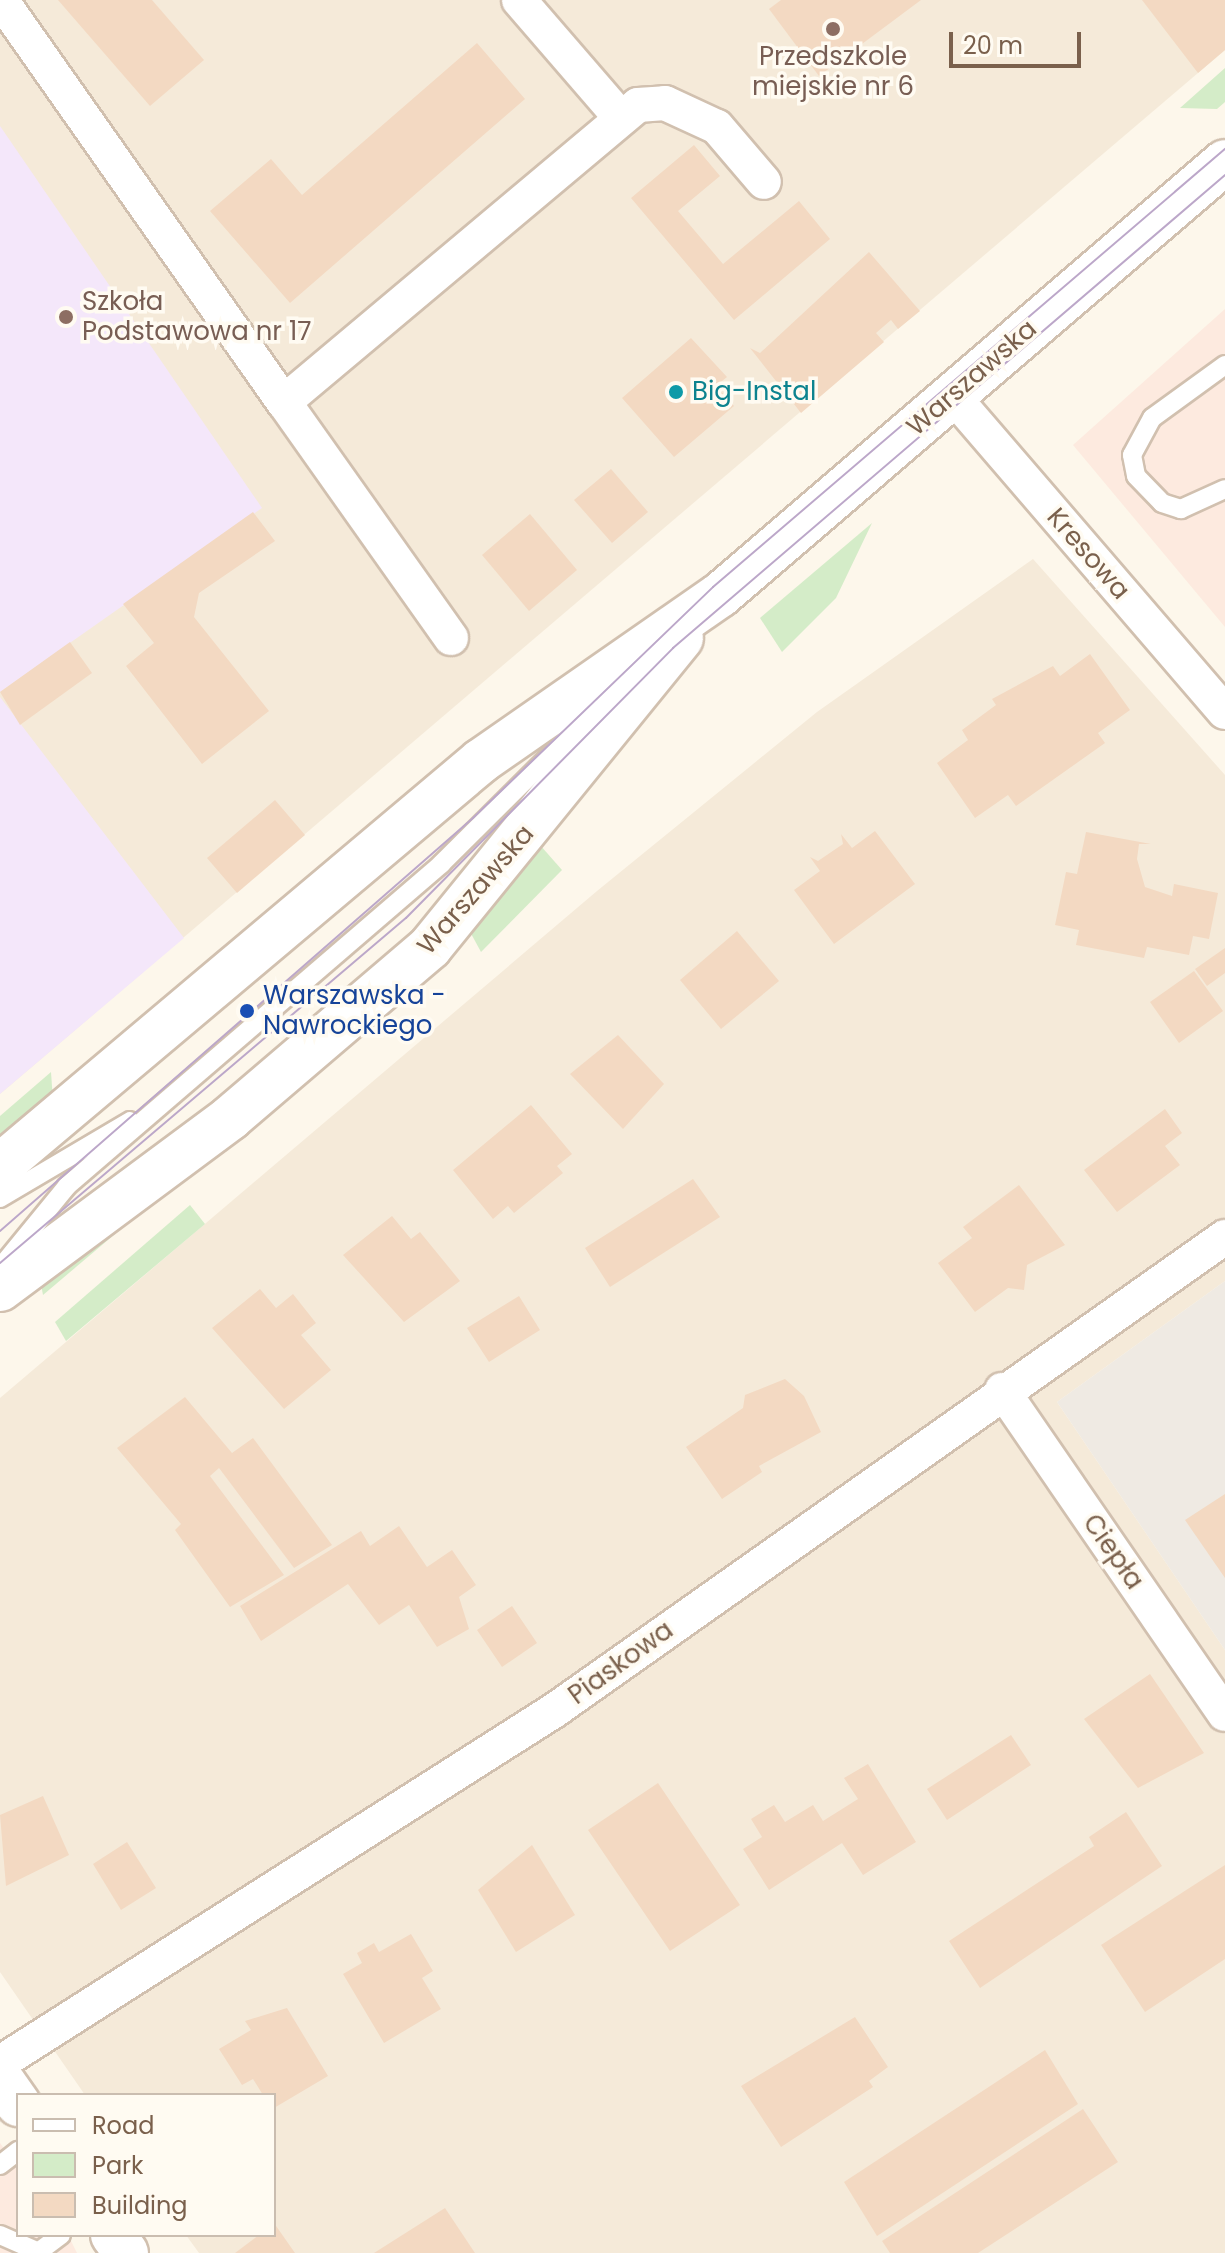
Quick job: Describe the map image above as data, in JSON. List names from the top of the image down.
{
  "streets": {
    "street": [
      "Warszawska",
      "Kresowa",
      "Ciepła",
      "Piaskowa"
    ]
  },
  "crossings": [
    ["Warszawska", "Kresowa"],
    ["Ciepła", "Piaskowa"]
  ],
  "places": [
    "Przedszkole miejskie nr 6",
    "Szkoła Podstawowa nr 17",
    "Big-Instal",
    "Warszawska - Nawrockiego"
  ],
  "legend": ["Road", "Park", "Building"],
  "scale_bar": "20 m"
}
